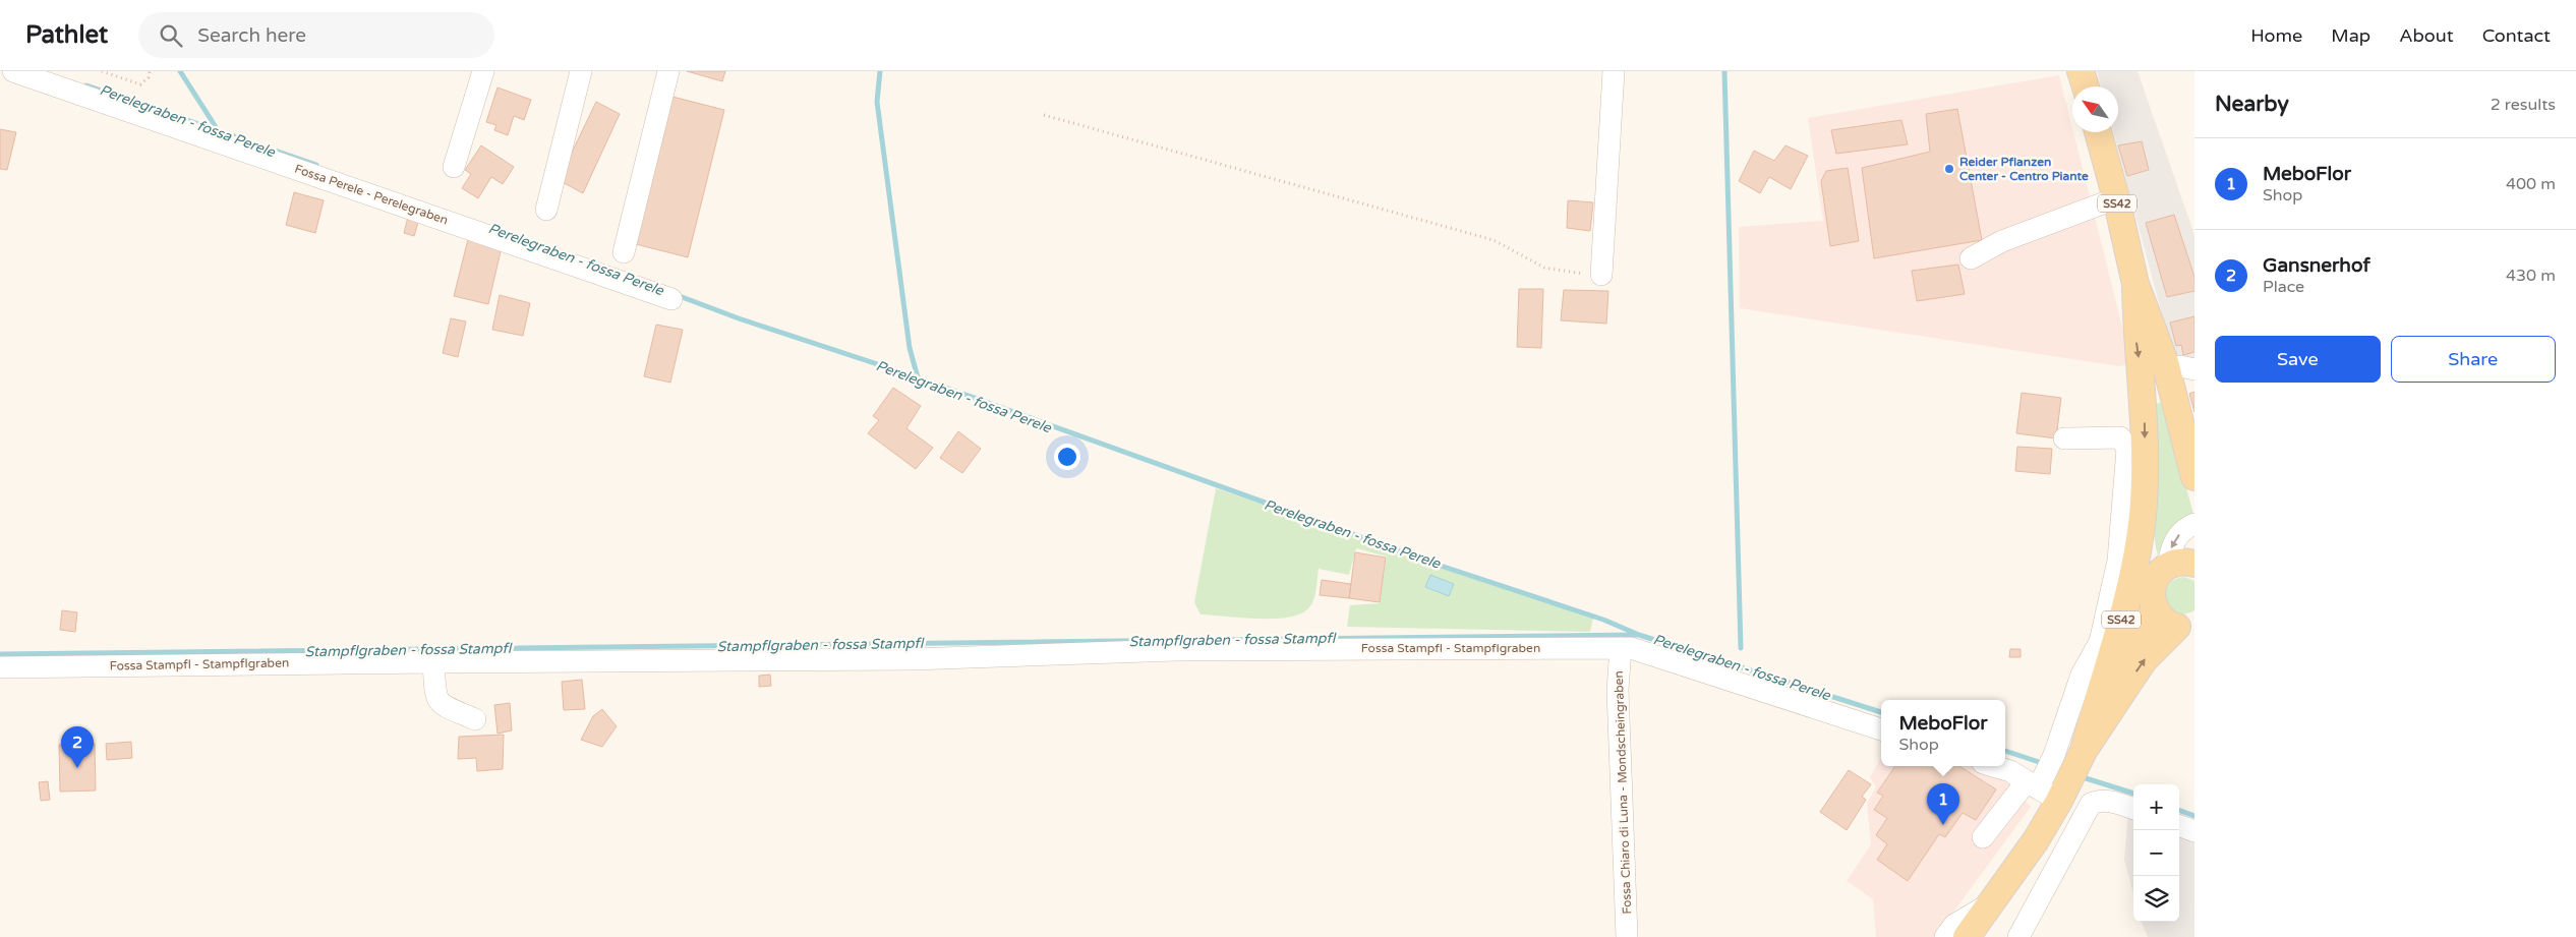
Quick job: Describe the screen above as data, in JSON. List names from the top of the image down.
{
  "streets": {
    "main road": ["SS42"],
    "street": ["Fossa Perele - Perelegraben", "Fossa Stampfl - Stampflgraben", "Fossa Chiaro di Luna - Mondscheingraben"]
  },
  "crossings": [
    ["Fossa Stampfl - Stampflgraben", "Fossa Chiaro di Luna - Mondscheingraben"]
  ],
  "water": ["Perelegraben - fossa Perele", "Stampflgraben - fossa Stampfl"],
  "places": ["Reider Pflanzen Center - Centro Piante"],
  "north": "top left",
  "page": {
    "header": "Pathlet",
    "search": "Search here",
    "nav": [
      "Home",
      "Map",
      "About",
      "Contact"
    ],
    "heading": ["Nearby", "2 results"],
    "list": [
      {
        "mark": "1",
        "name": "MeboFlor",
        "note": "Shop",
        "value": "400 m"
      },
      {
        "mark": "2",
        "name": "Gansnerhof",
        "note": "Place",
        "value": "430 m"
      }
    ],
    "buttons": ["Save", "Share"],
    "popup": ["MeboFlor", "Shop"],
    "pins": ["2", "1"],
    "map_buttons": ["+", "−"]
  }
}
